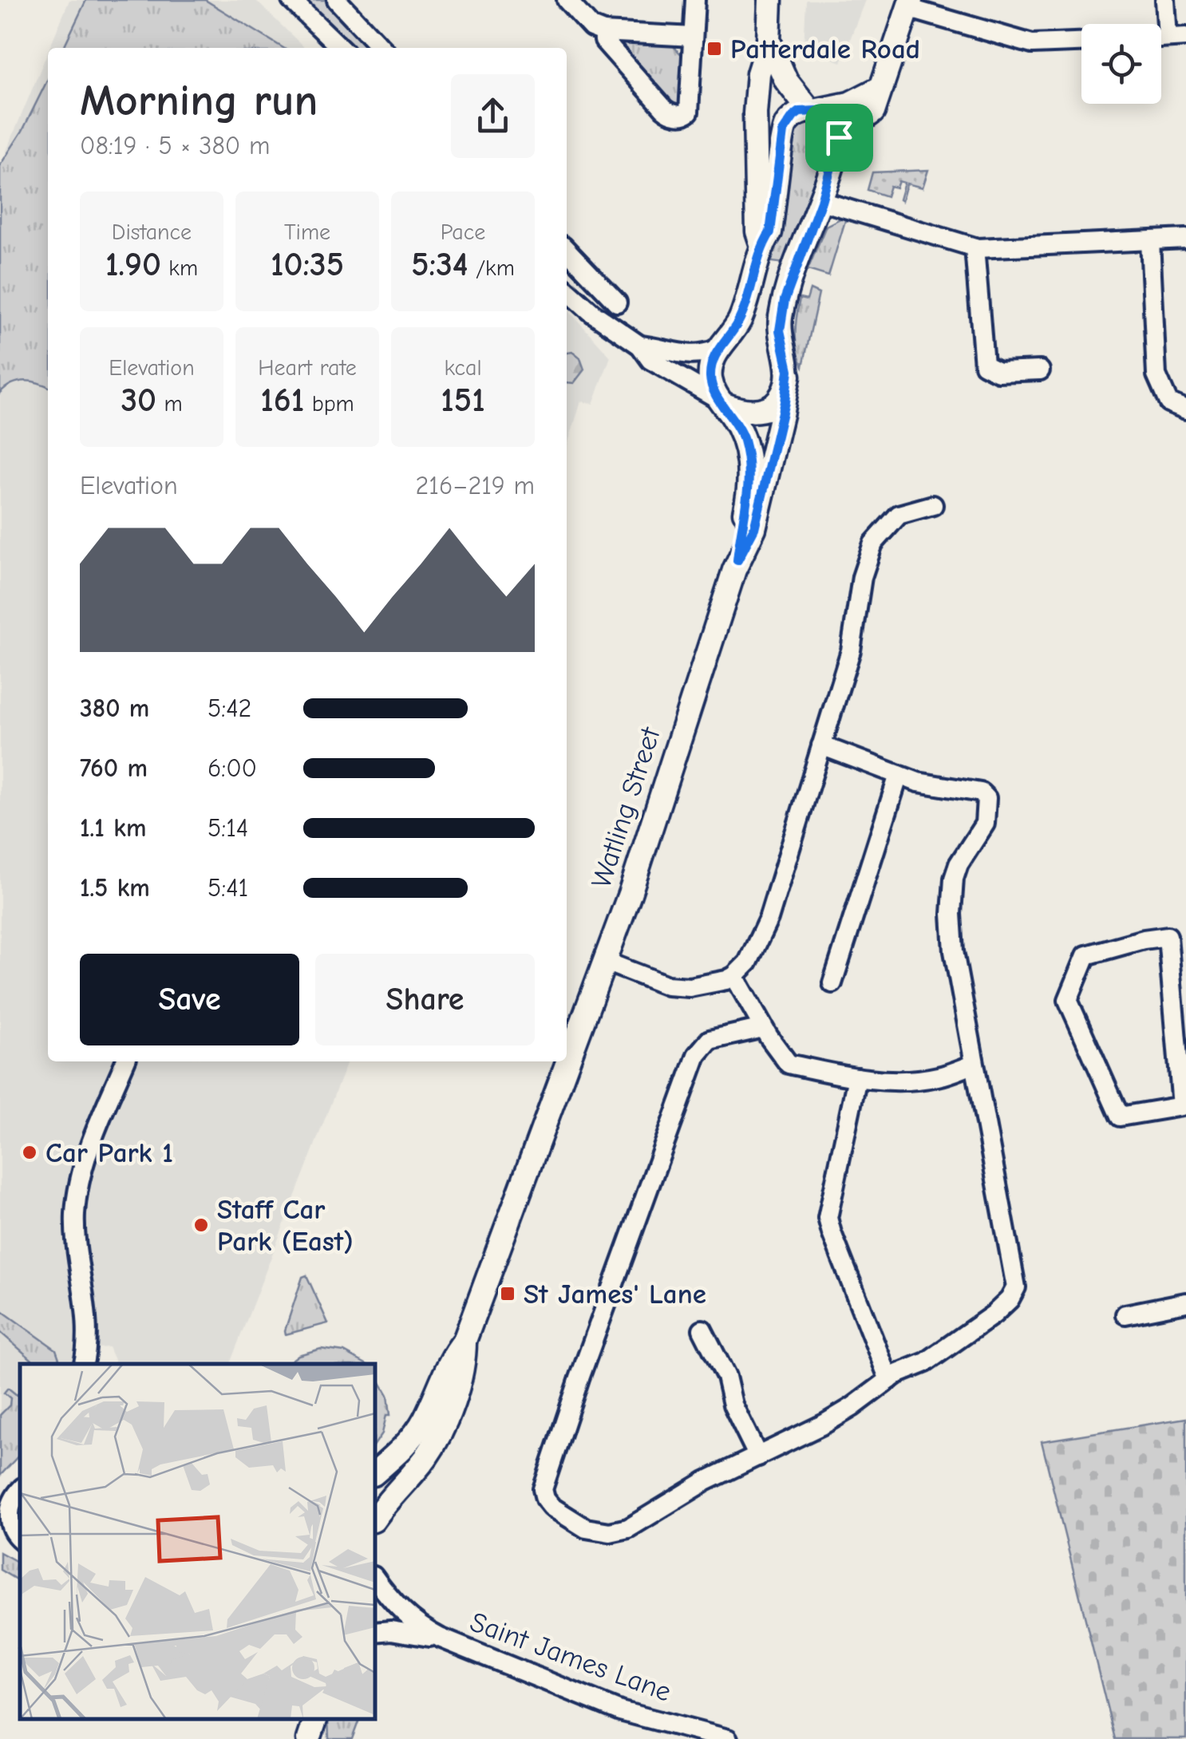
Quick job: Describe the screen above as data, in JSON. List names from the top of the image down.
{
  "streets": {
    "main road": ["Watling Street"],
    "street": ["Saint James Lane"]
  },
  "places": {
    "transit": ["Patterdale Road", "St James' Lane"],
    "other": ["Car Park 1", "Staff Car Park (East)"]
  },
  "page": {
    "heading": ["Morning run", "08:19 · 5 × 380 m"],
    "stats": [
      ["Distance", "1.90 km"],
      ["Time", "10:35"],
      ["Pace", "5:34 /km"],
      ["Elevation", "30 m"],
      ["Heart rate", "161 bpm"],
      ["kcal", "151"]
    ],
    "chart": ["Elevation", "216–219 m"],
    "list": [
      {
        "name": "380 m",
        "note": "5:42"
      },
      {
        "name": "760 m",
        "note": "6:00"
      },
      {
        "name": "1.1 km",
        "note": "5:14"
      },
      {
        "name": "1.5 km",
        "note": "5:41"
      }
    ],
    "buttons": ["Save", "Share"]
  }
}
